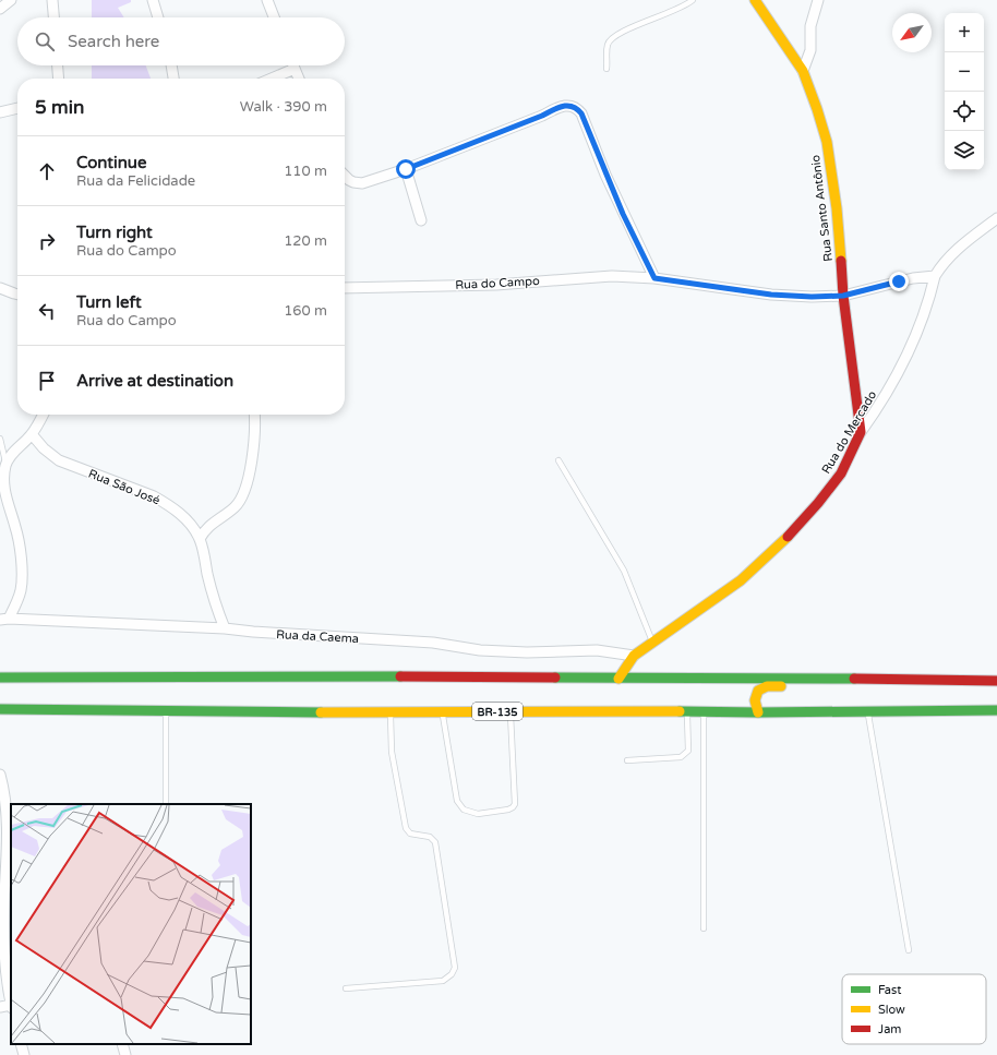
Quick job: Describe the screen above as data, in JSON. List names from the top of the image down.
{
  "streets": {
    "main road": ["Rua Santo Antônio", "Rua do Mercado", "BR-135"],
    "street": ["Rua do Campo", "Rua São José", "Rua da Caema"]
  },
  "crossings": [
    ["Rua Santo Antônio", "Rua do Campo"],
    ["Rua Santo Antônio", "Rua do Mercado"],
    ["Rua do Campo", "Rua do Mercado"],
    ["Rua do Mercado", "Rua da Caema"],
    ["Rua São José", "Rua da Caema"]
  ],
  "legend": ["Fast", "Slow", "Jam"],
  "north": "bottom left",
  "page": {
    "map_buttons": ["+", "−"],
    "search": "Search here",
    "heading": ["5 min", "Walk · 390 m"],
    "list": [
      ["Continue", "Rua da Felicidade", "110 m"],
      ["Turn right", "Rua do Campo", "120 m"],
      ["Turn left", "Rua do Campo", "160 m"],
      "Arrive at destination"
    ]
  }
}
